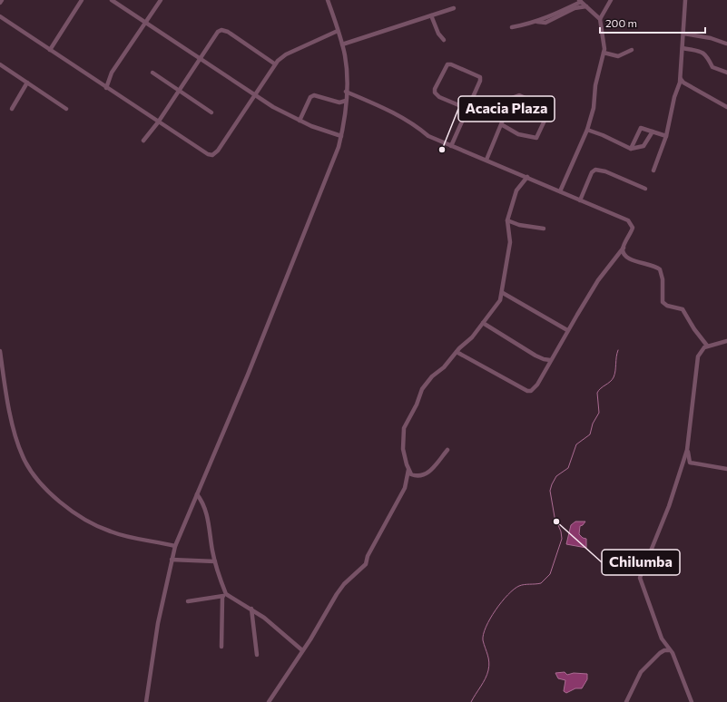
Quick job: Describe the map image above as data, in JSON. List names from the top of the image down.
{
  "places": ["Acacia Plaza", "Chilumba"],
  "scale_bar": "200 m"
}
